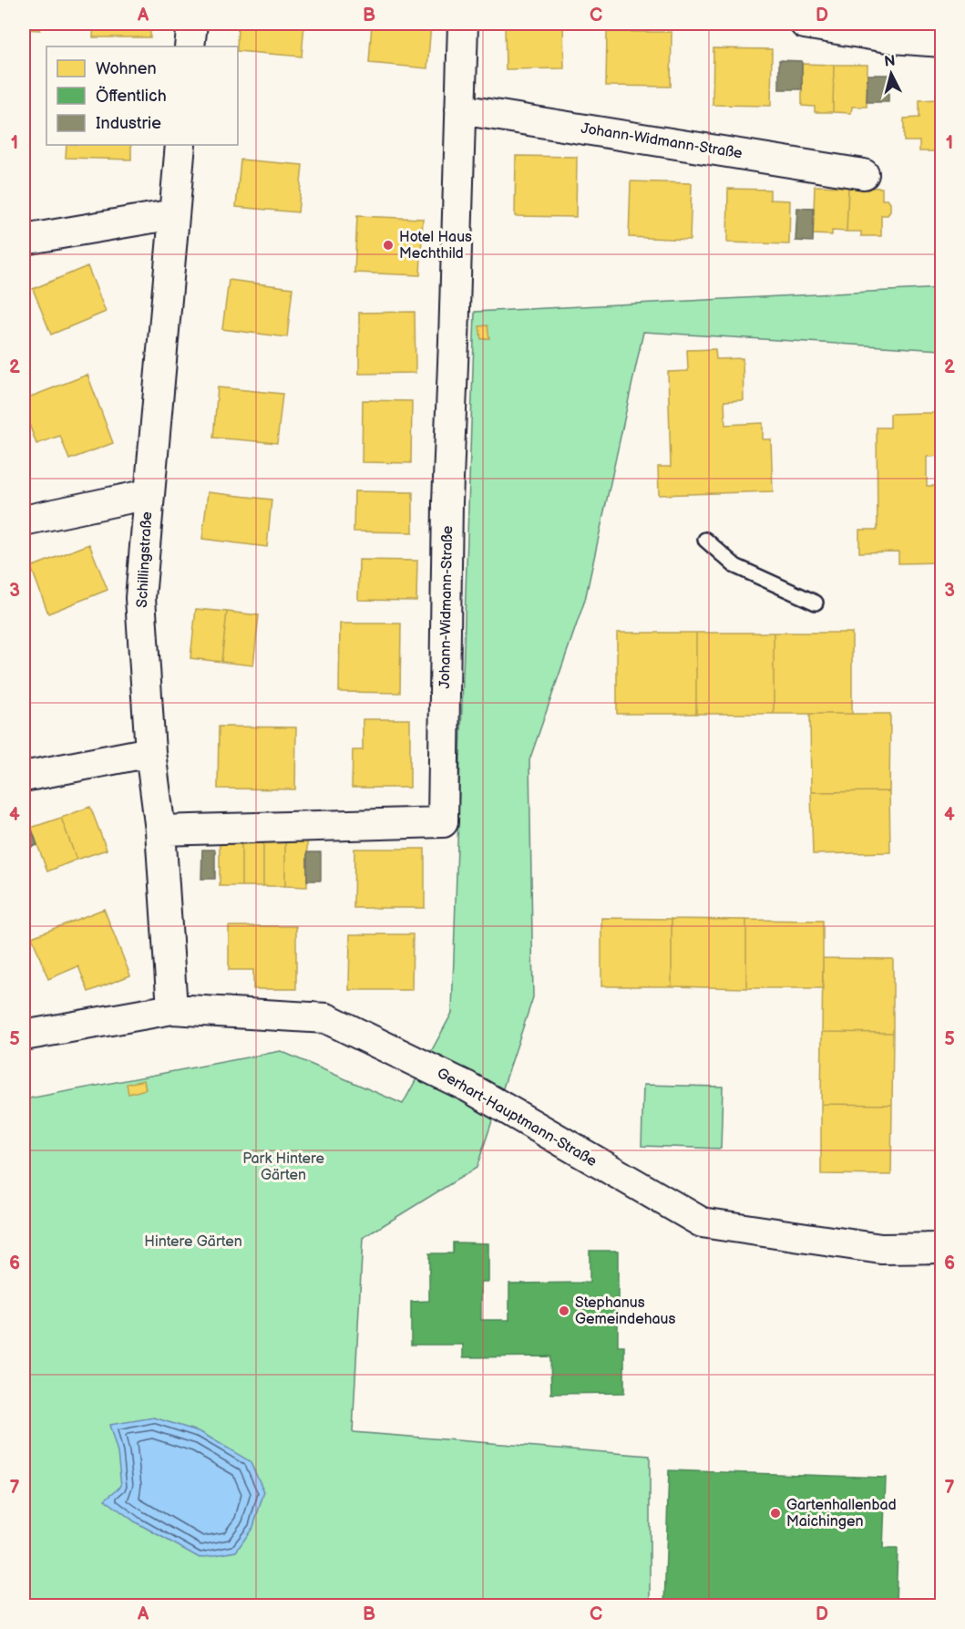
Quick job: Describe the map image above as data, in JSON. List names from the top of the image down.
{
  "streets": {
    "street": ["Johann-Widmann-Straße", "Schillingstraße", "Gerhart-Hauptmann-Straße"]
  },
  "crossings": [
    ["Johann-Widmann-Straße", "Schillingstraße"],
    ["Schillingstraße", "Gerhart-Hauptmann-Straße"]
  ],
  "parks": ["Park Hintere Gärten", "Hintere Gärten"],
  "places": ["Hotel Haus Mechthild", "Stephanus Gemeindehaus", "Gartenhallenbad Maichingen"],
  "legend": ["Wohnen", "Öffentlich", "Industrie"],
  "north": "top",
  "grid": {
    "columns": [
      "A",
      "B",
      "C",
      "D"
    ],
    "rows": [
      "1",
      "2",
      "3",
      "4",
      "5",
      "6",
      "7"
    ]
  }
}
